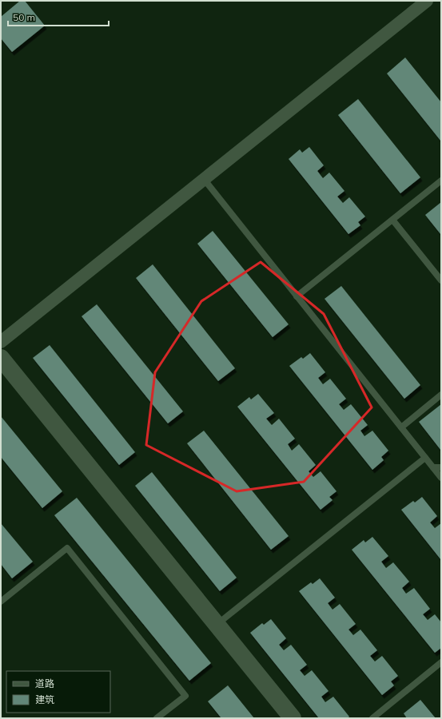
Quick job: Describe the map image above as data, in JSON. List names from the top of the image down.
{
  "legend": ["道路", "建筑"],
  "scale_bar": "50 m"
}
